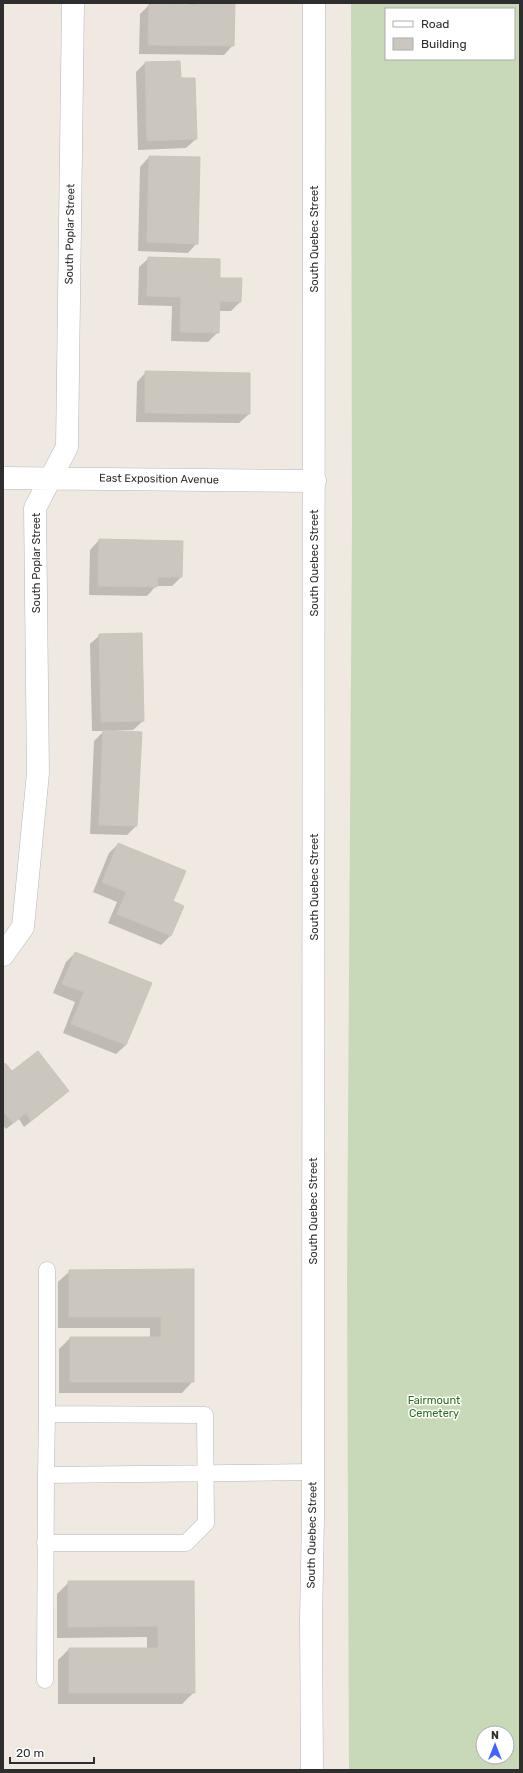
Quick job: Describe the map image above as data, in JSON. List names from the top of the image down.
{
  "streets": {
    "main road": ["South Poplar Street", "South Quebec Street", "East Exposition Avenue"]
  },
  "crossings": [
    ["South Poplar Street", "East Exposition Avenue"],
    ["South Quebec Street", "East Exposition Avenue"]
  ],
  "parks": ["Fairmount Cemetery"],
  "legend": ["Road", "Building"],
  "scale_bar": "20 m",
  "north": "top"
}
